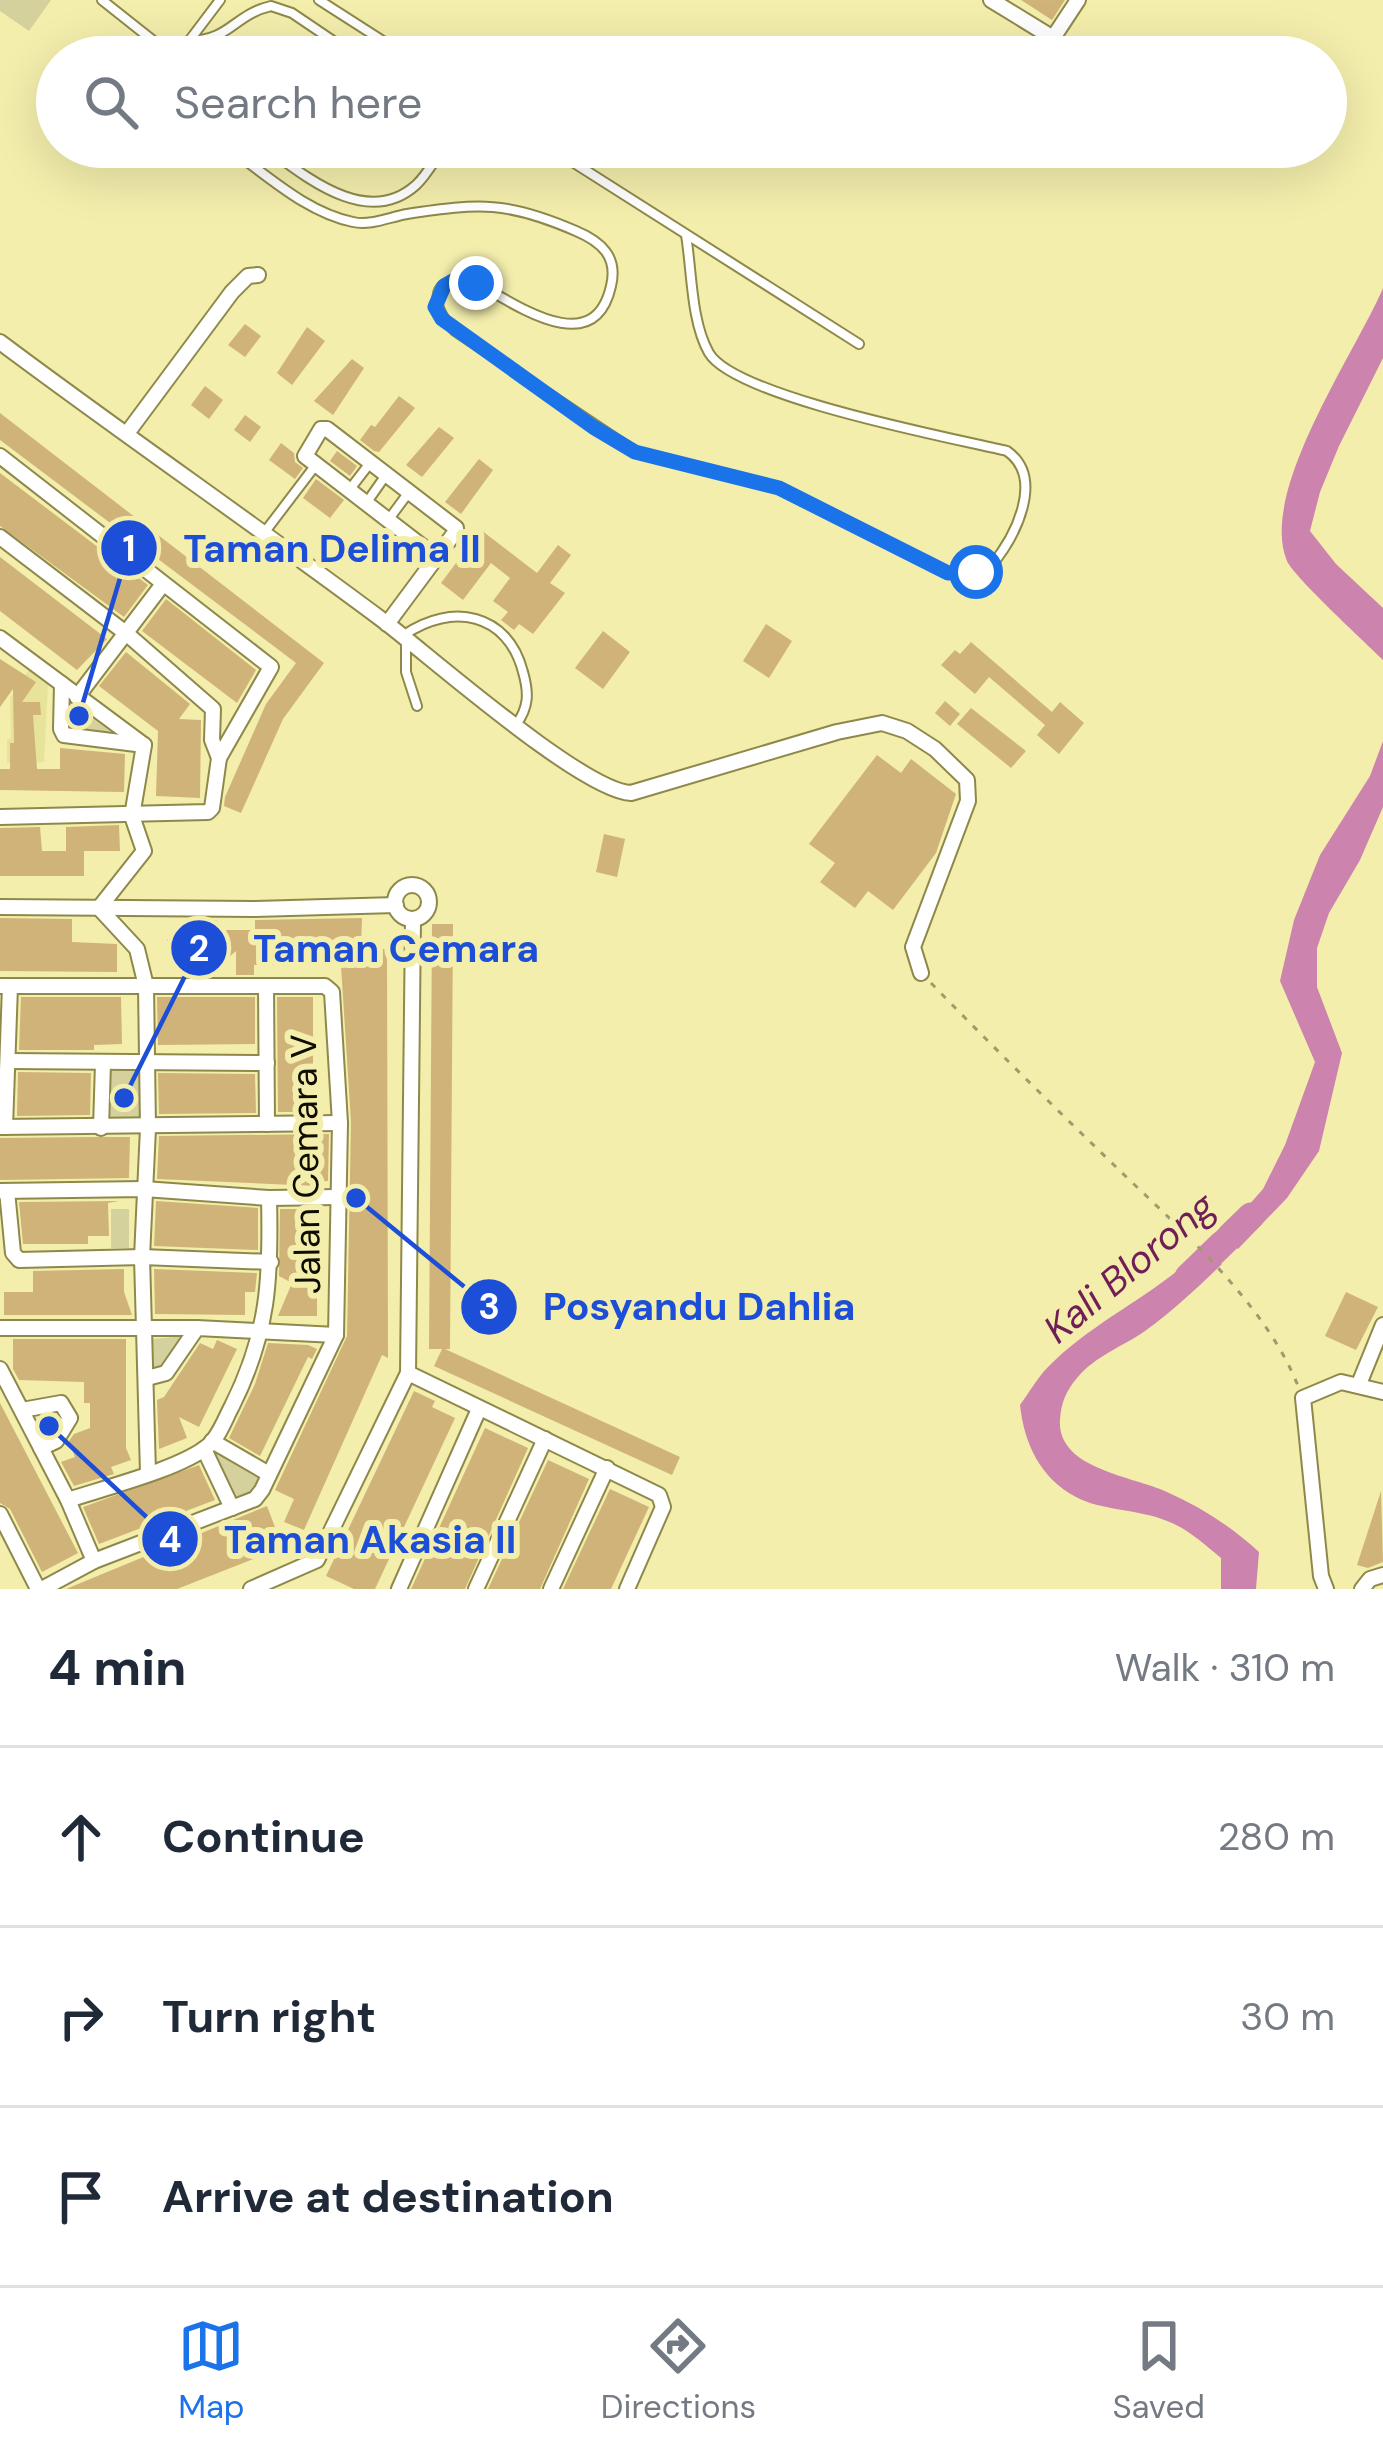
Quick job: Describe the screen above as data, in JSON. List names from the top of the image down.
{
  "streets": {
    "street": ["Jalan Cemara V"]
  },
  "water": ["Kali Blorong"],
  "places": [
    "Taman Delima II",
    "Taman Cemara",
    "Posyandu Dahlia",
    "Taman Akasia II"
  ],
  "page": {
    "search": "Search here",
    "heading": ["4 min", "Walk · 310 m"],
    "list": [
      ["Continue", "280 m"],
      ["Turn right", "30 m"],
      "Arrive at destination"
    ],
    "nav": ["Map", "Directions", "Saved"]
  }
}
